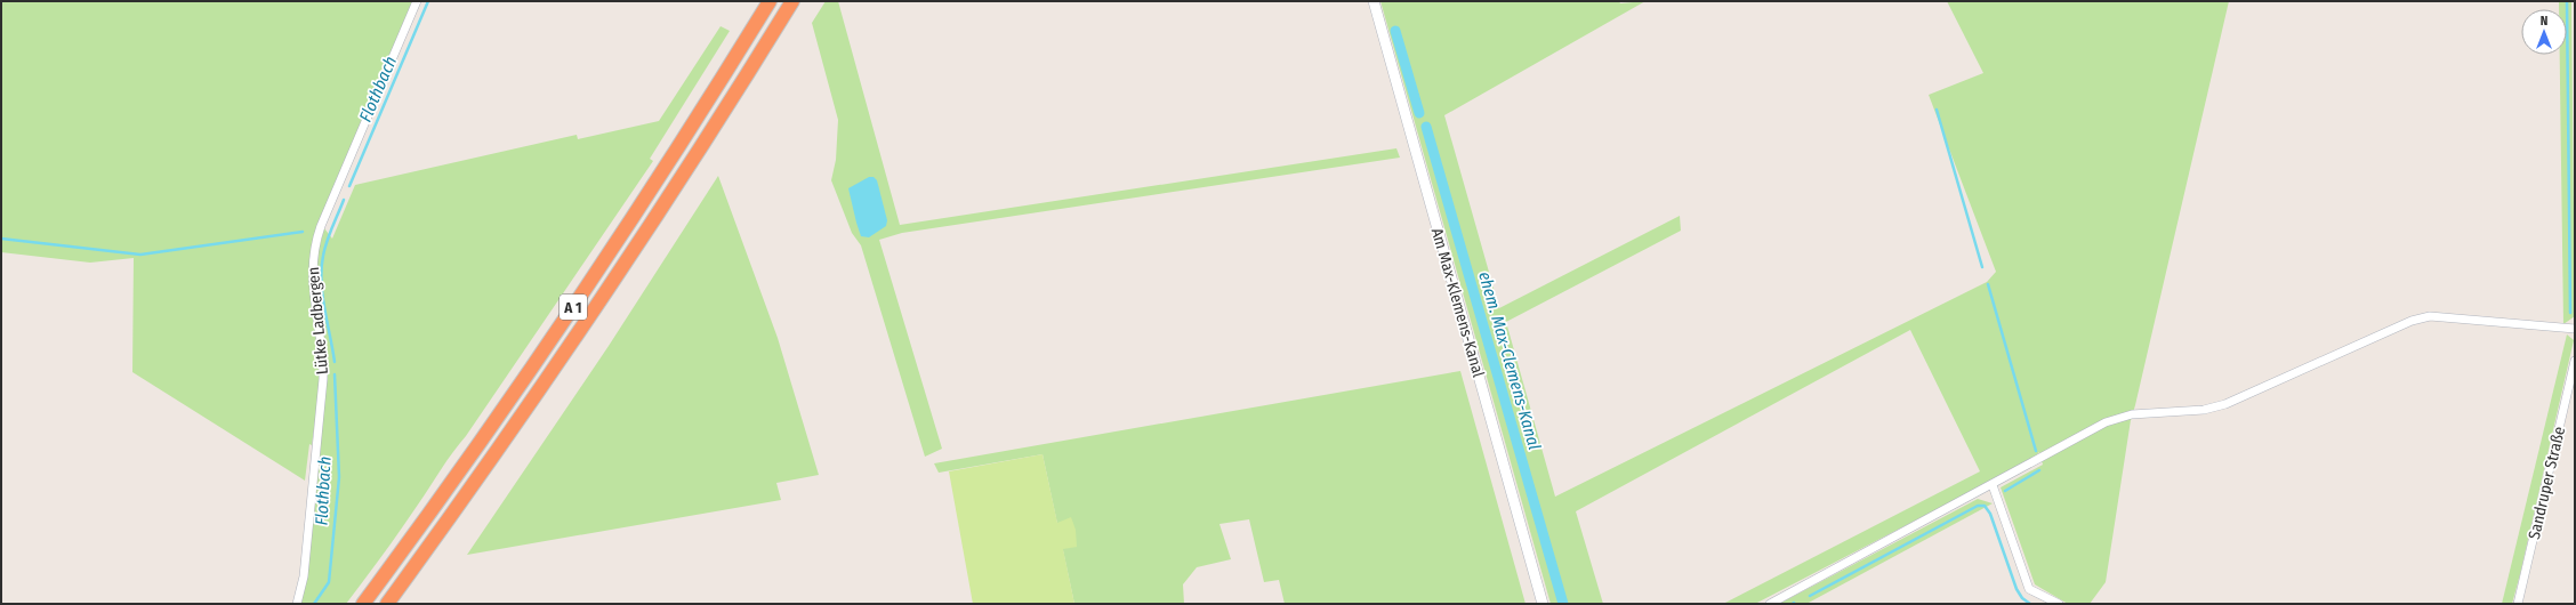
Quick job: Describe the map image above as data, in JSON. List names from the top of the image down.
{
  "streets": {
    "highway": ["A 1"],
    "main road": ["Am Max-Klemens-Kanal"],
    "street": ["Lütke Ladbergen", "Sandruper Straße"]
  },
  "water": ["Flothbach", "ehem. Max-Clemens-Kanal"],
  "north": "top"
}
